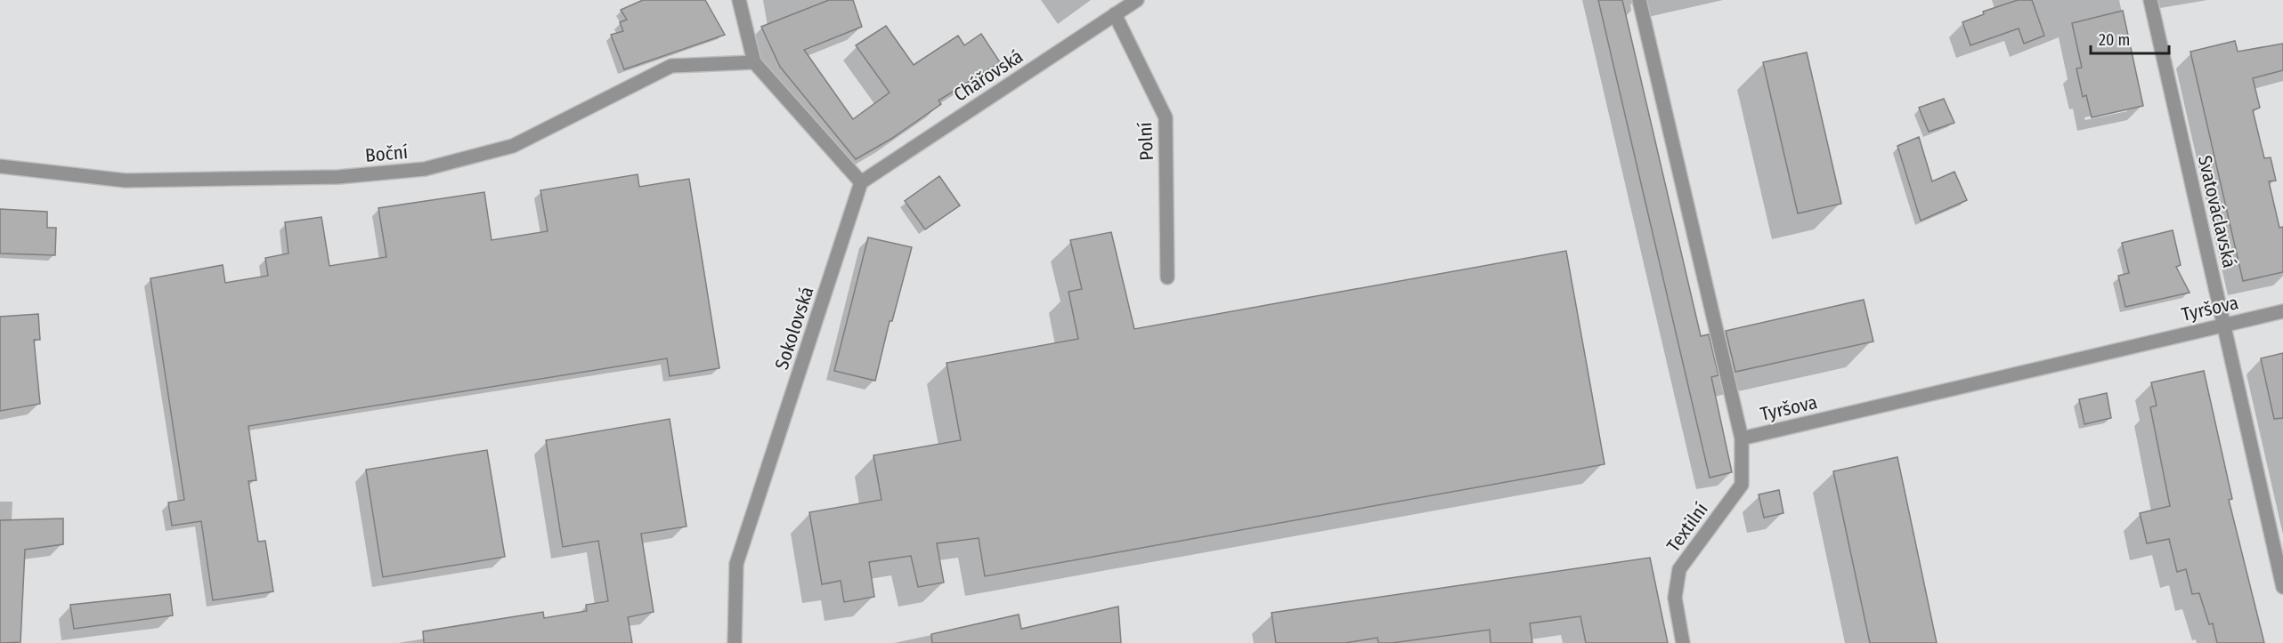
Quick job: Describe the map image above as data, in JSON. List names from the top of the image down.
{
  "streets": {
    "street": [
      "Chářovská",
      "Polní",
      "Boční",
      "Svatováclavská",
      "Tyršova",
      "Sokolovská",
      "Textilní"
    ]
  },
  "crossings": [
    ["Chářovská", "Polní"],
    ["Chářovská", "Sokolovská"],
    ["Svatováclavská", "Tyršova"],
    ["Tyršova", "Textilní"]
  ],
  "scale_bar": "20 m"
}
